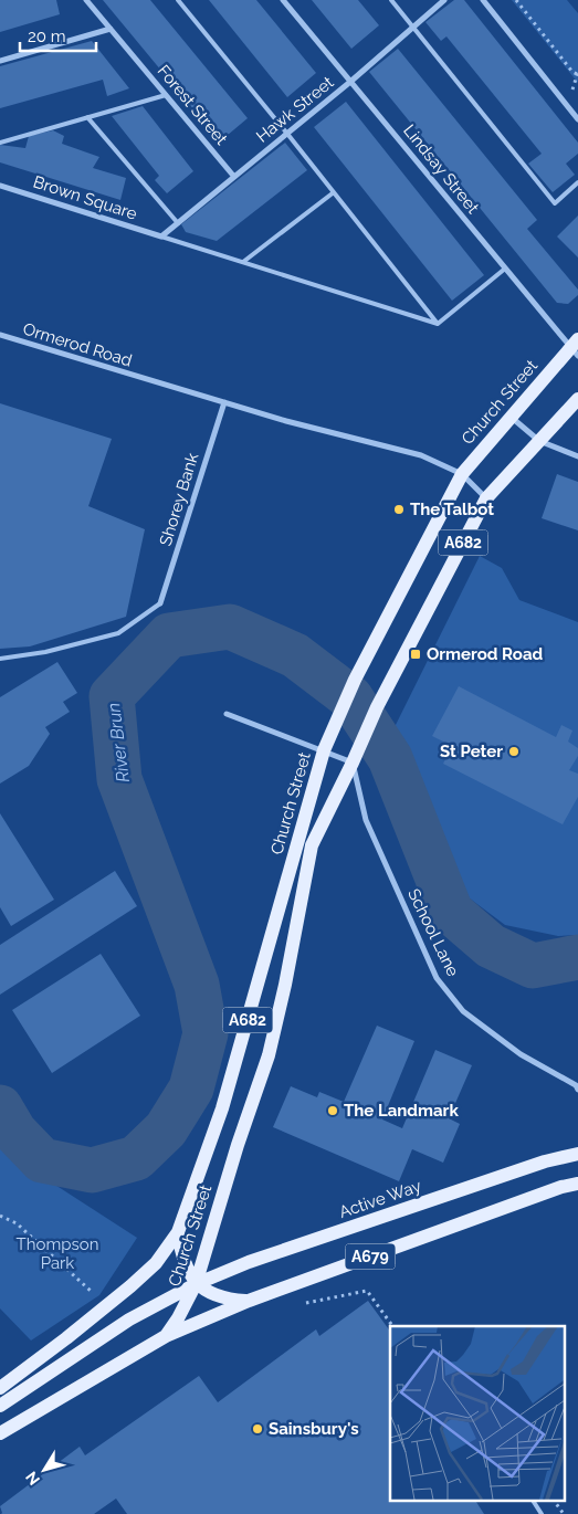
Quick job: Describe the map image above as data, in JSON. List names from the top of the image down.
{
  "streets": {
    "main road": [
      "Church Street",
      "A682",
      "Active Way",
      "A679"
    ],
    "street": [
      "Forest Street",
      "Hawk Street",
      "Lindsay Street",
      "Brown Square",
      "Ormerod Road",
      "Shorey Bank",
      "School Lane"
    ]
  },
  "crossings": [
    ["Forest Street", "Hawk Street"],
    ["Hawk Street", "Lindsay Street"],
    ["Hawk Street", "Brown Square"],
    ["Lindsay Street", "Church Street"],
    ["Ormerod Road", "Church Street"],
    ["Ormerod Road", "Shorey Bank"],
    ["Church Street", "A682"],
    ["Church Street", "School Lane"],
    ["Church Street", "Active Way"],
    ["Church Street", "A679"]
  ],
  "water": ["River Brun"],
  "parks": ["Thompson Park"],
  "places": {
    "other": [
      "The Talbot",
      "St Peter",
      "The Landmark",
      "Sainsbury's"
    ],
    "transit": ["Ormerod Road"]
  },
  "scale_bar": "20 m",
  "north": "bottom left"
}
